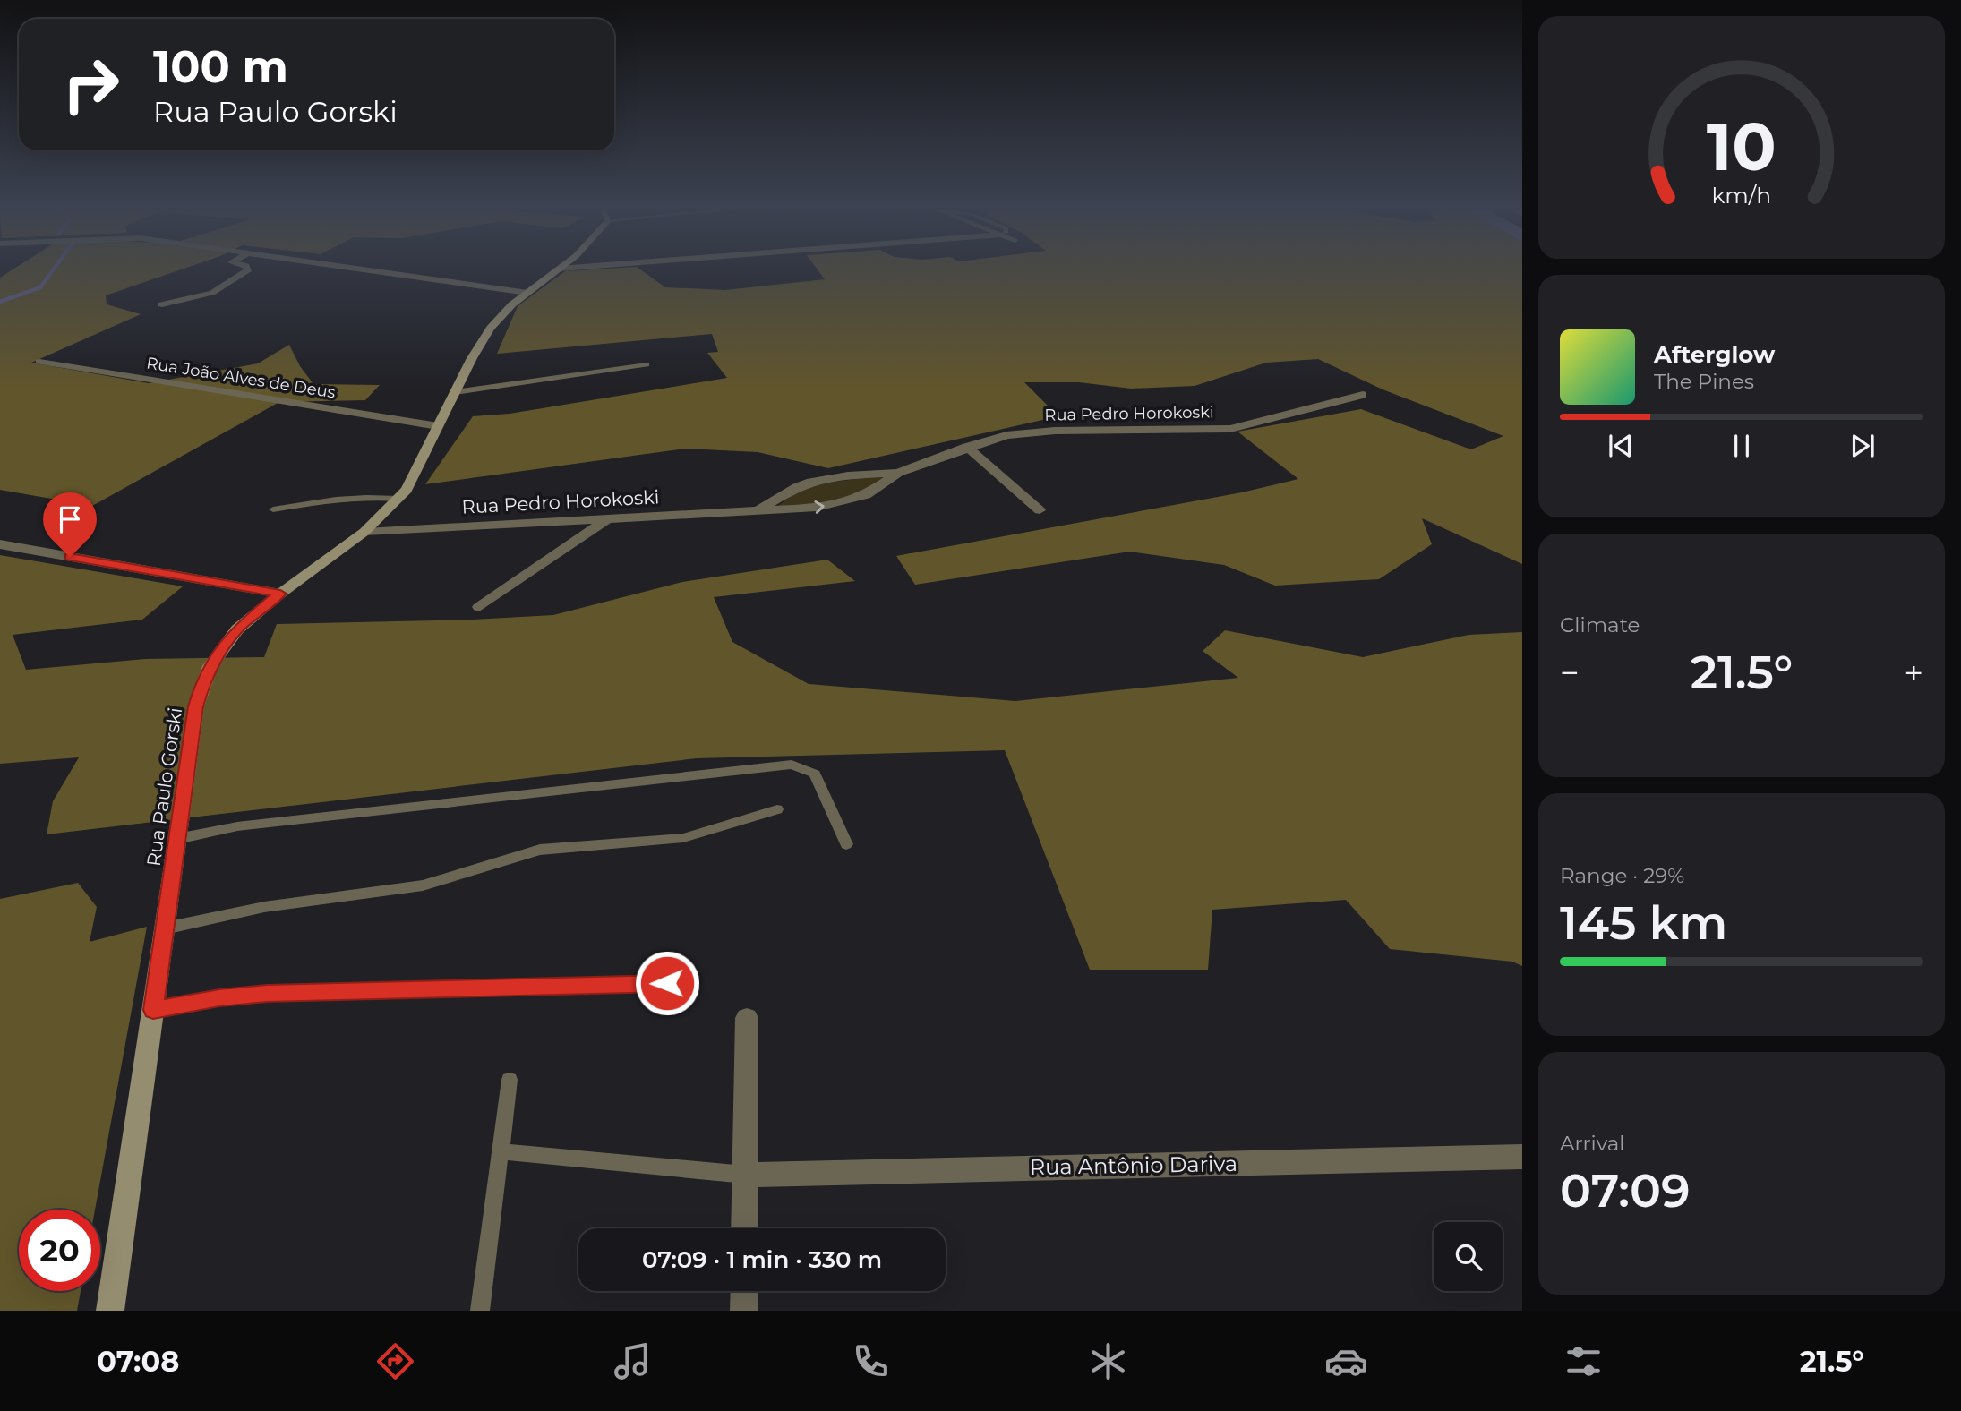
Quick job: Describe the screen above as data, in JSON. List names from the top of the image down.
{
  "streets": {
    "street": [
      "Rua João Alves de Deus",
      "Rua Pedro Horokoski",
      "Rua Paulo Gorski",
      "Rua Antônio Dariva"
    ]
  },
  "crossings": [
    ["Rua João Alves de Deus", "Rua Paulo Gorski"],
    ["Rua Pedro Horokoski", "Rua Paulo Gorski"]
  ],
  "page": {
    "turn": ["100 m", "Rua Paulo Gorski"],
    "song": ["Afterglow", "The Pines"],
    "tile": [
      "Climate",
      ["Range · 29%", "145 km"],
      ["Arrival", "07:09"]
    ],
    "heat": ["−", "21.5°", "+"],
    "limit": "20",
    "trip": "07:09 · 1 min · 330 m",
    "tabs": ["07:08", "21.5°"],
    "gauge": ["10", "km/h"]
  }
}
